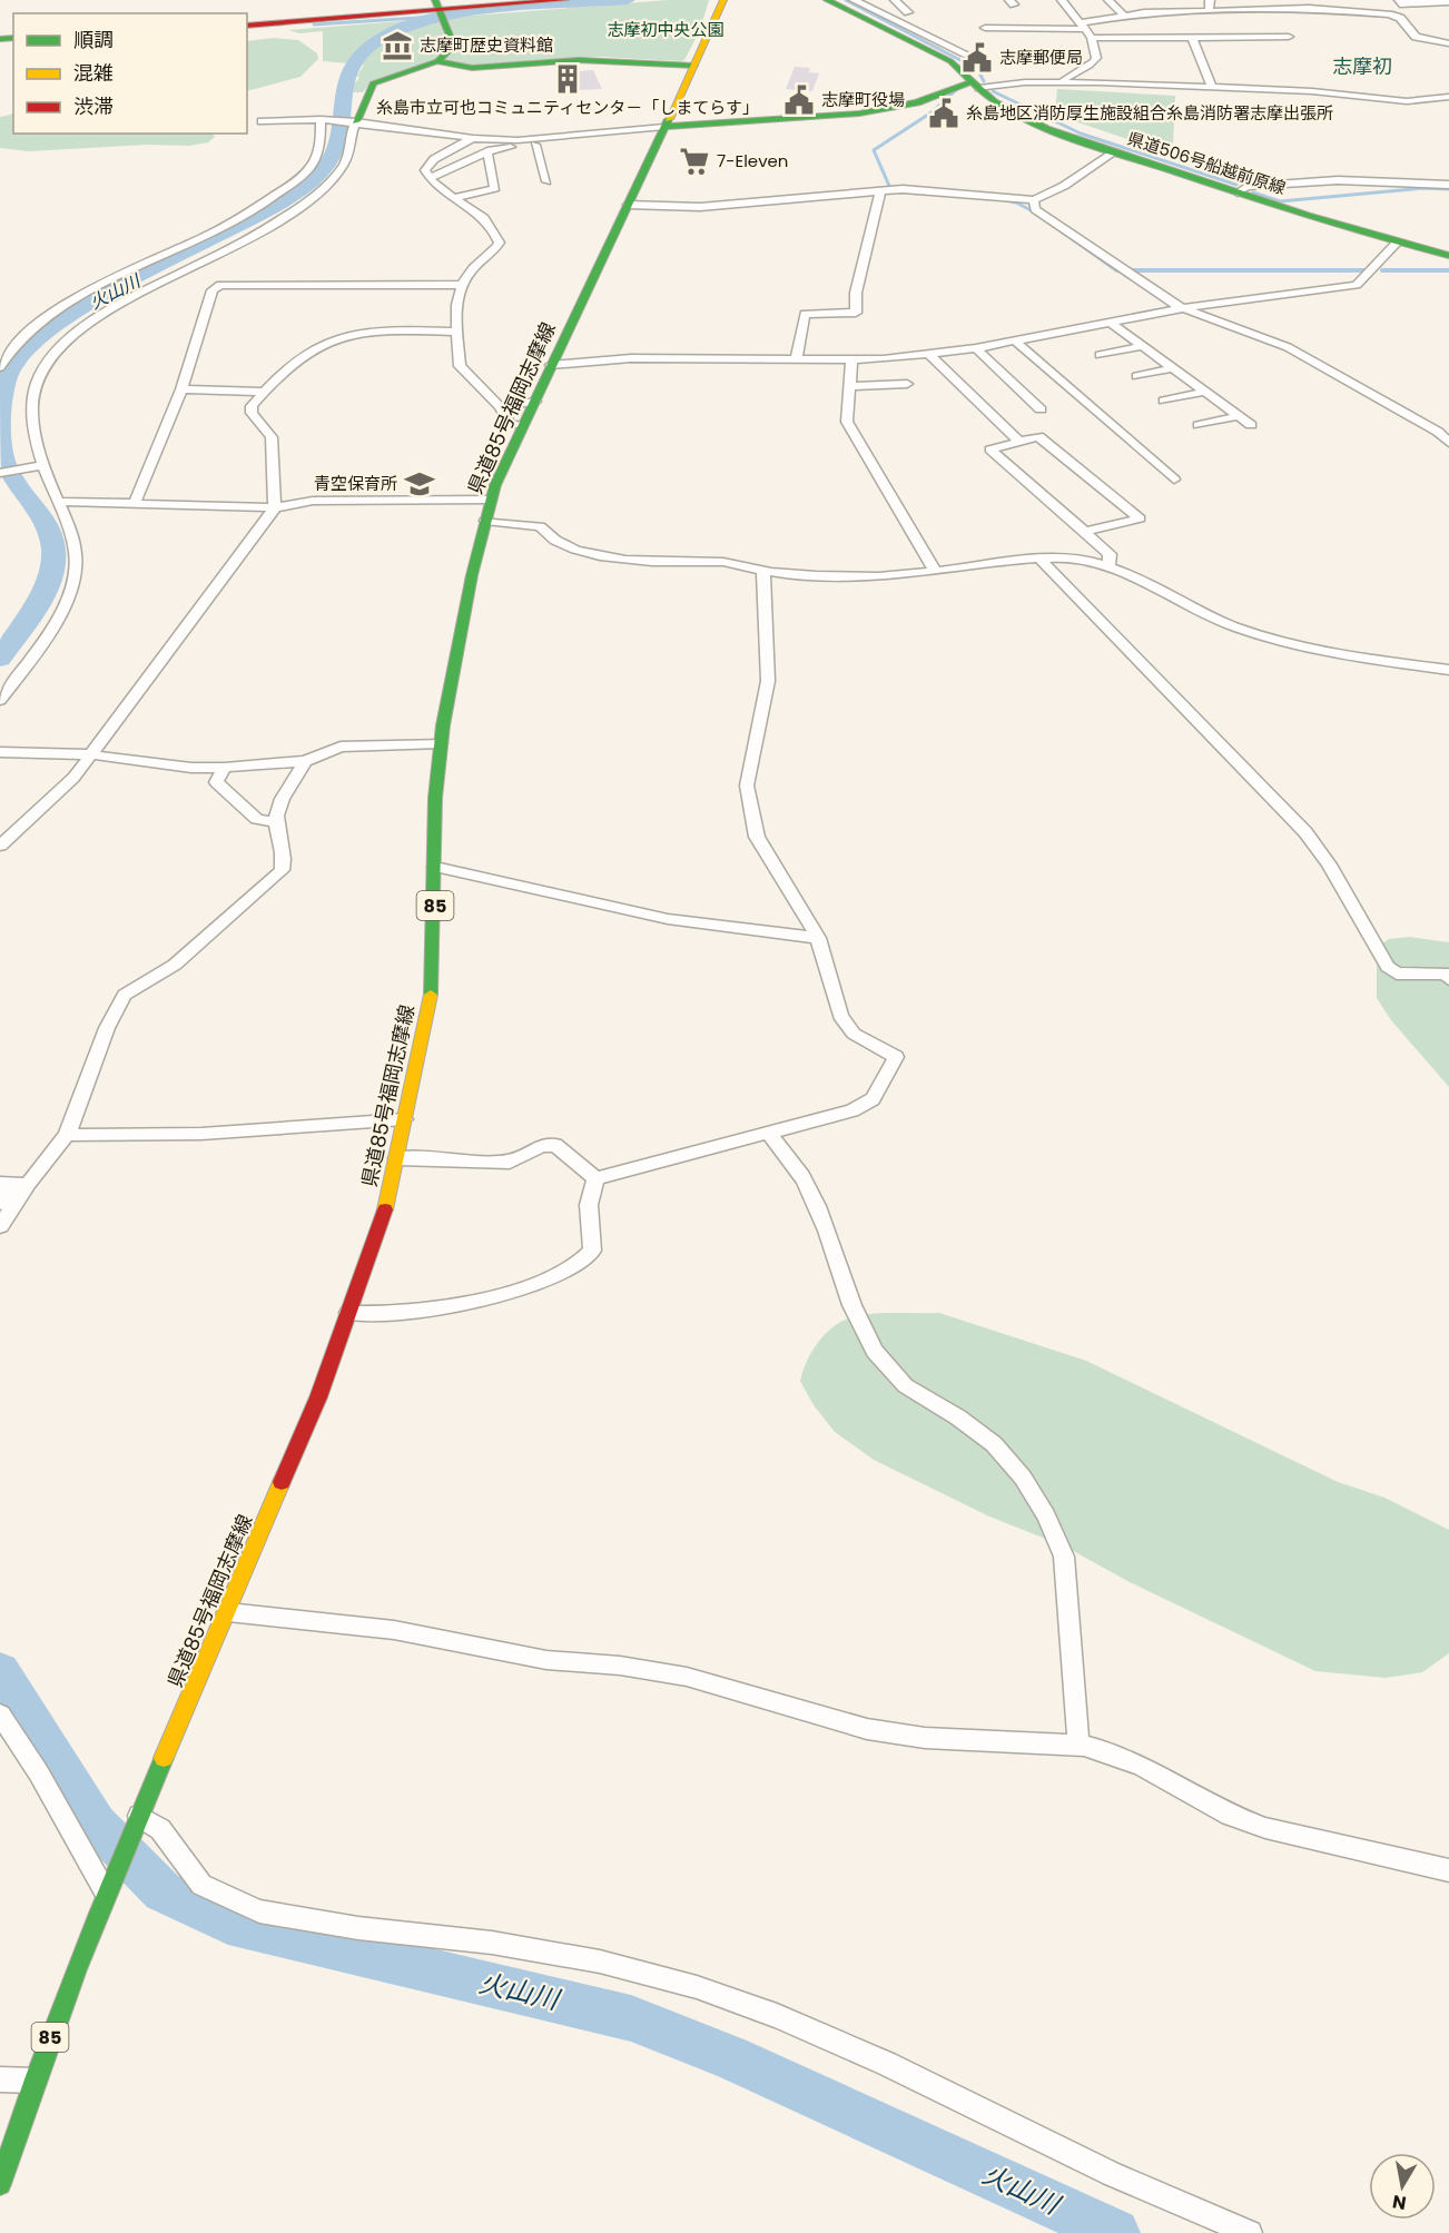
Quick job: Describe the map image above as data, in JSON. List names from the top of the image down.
{
  "streets": {
    "main road": ["県道506号船越前原線", "県道85号福岡志摩線", "85"]
  },
  "districts": ["志摩初"],
  "water": ["火山川"],
  "parks": ["志摩初中央公園"],
  "places": {
    "museum": ["志摩町歴史資料館"],
    "public building": ["志摩郵便局", "志摩町役場", "糸島地区消防厚生施設組合糸島消防署志摩出張所"],
    "building": ["糸島市立可也コミュニティセンタ－「しまてらす」"],
    "supermarket": ["7-Eleven"],
    "school or university": ["青空保育所"]
  },
  "legend": ["順調", "混雑", "渋滞"],
  "north": "bottom"
}
